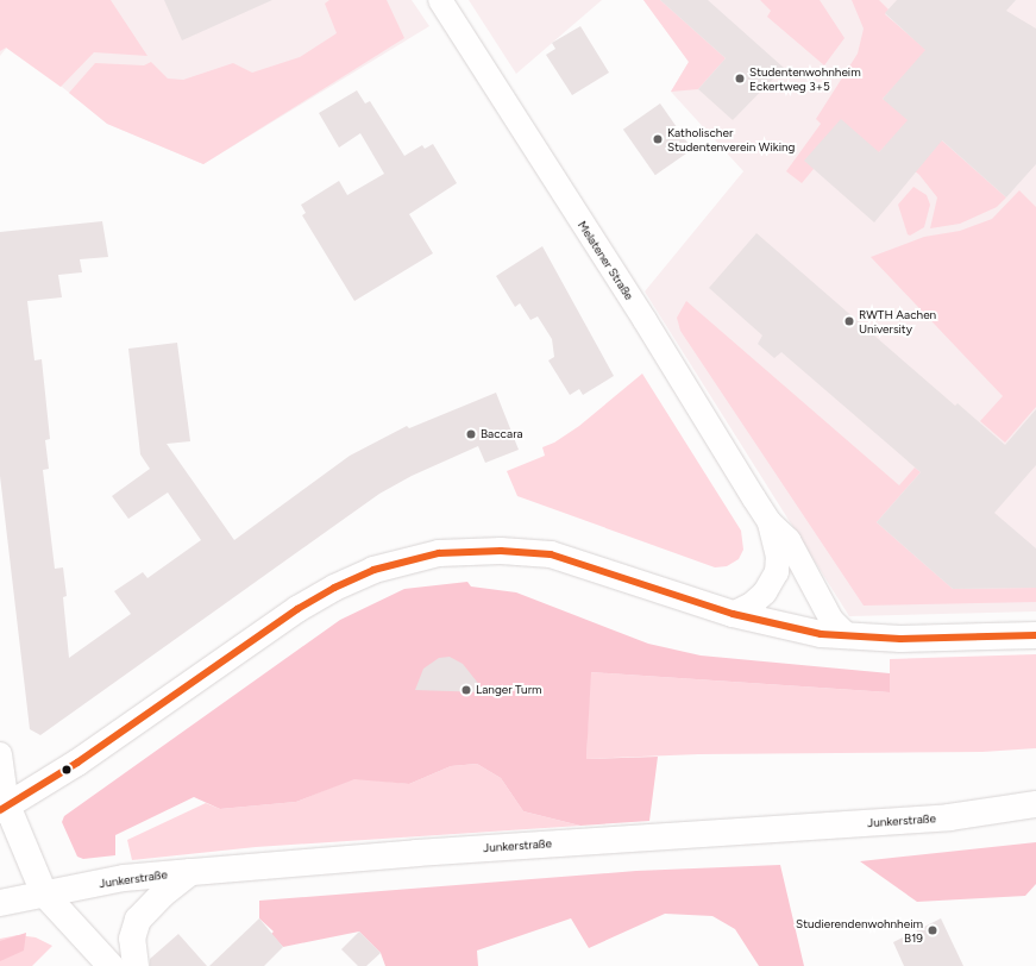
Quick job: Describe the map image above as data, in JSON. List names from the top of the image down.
{
  "streets": {
    "main road": ["Junkerstraße"],
    "street": ["Melatener Straße"]
  },
  "places": [
    "Studentenwohnheim Eckertweg 3+5",
    "Katholischer Studentenverein Wiking",
    "RWTH Aachen University",
    "Baccara",
    "Langer Turm",
    "Studierendenwohnheim B19"
  ]
}
